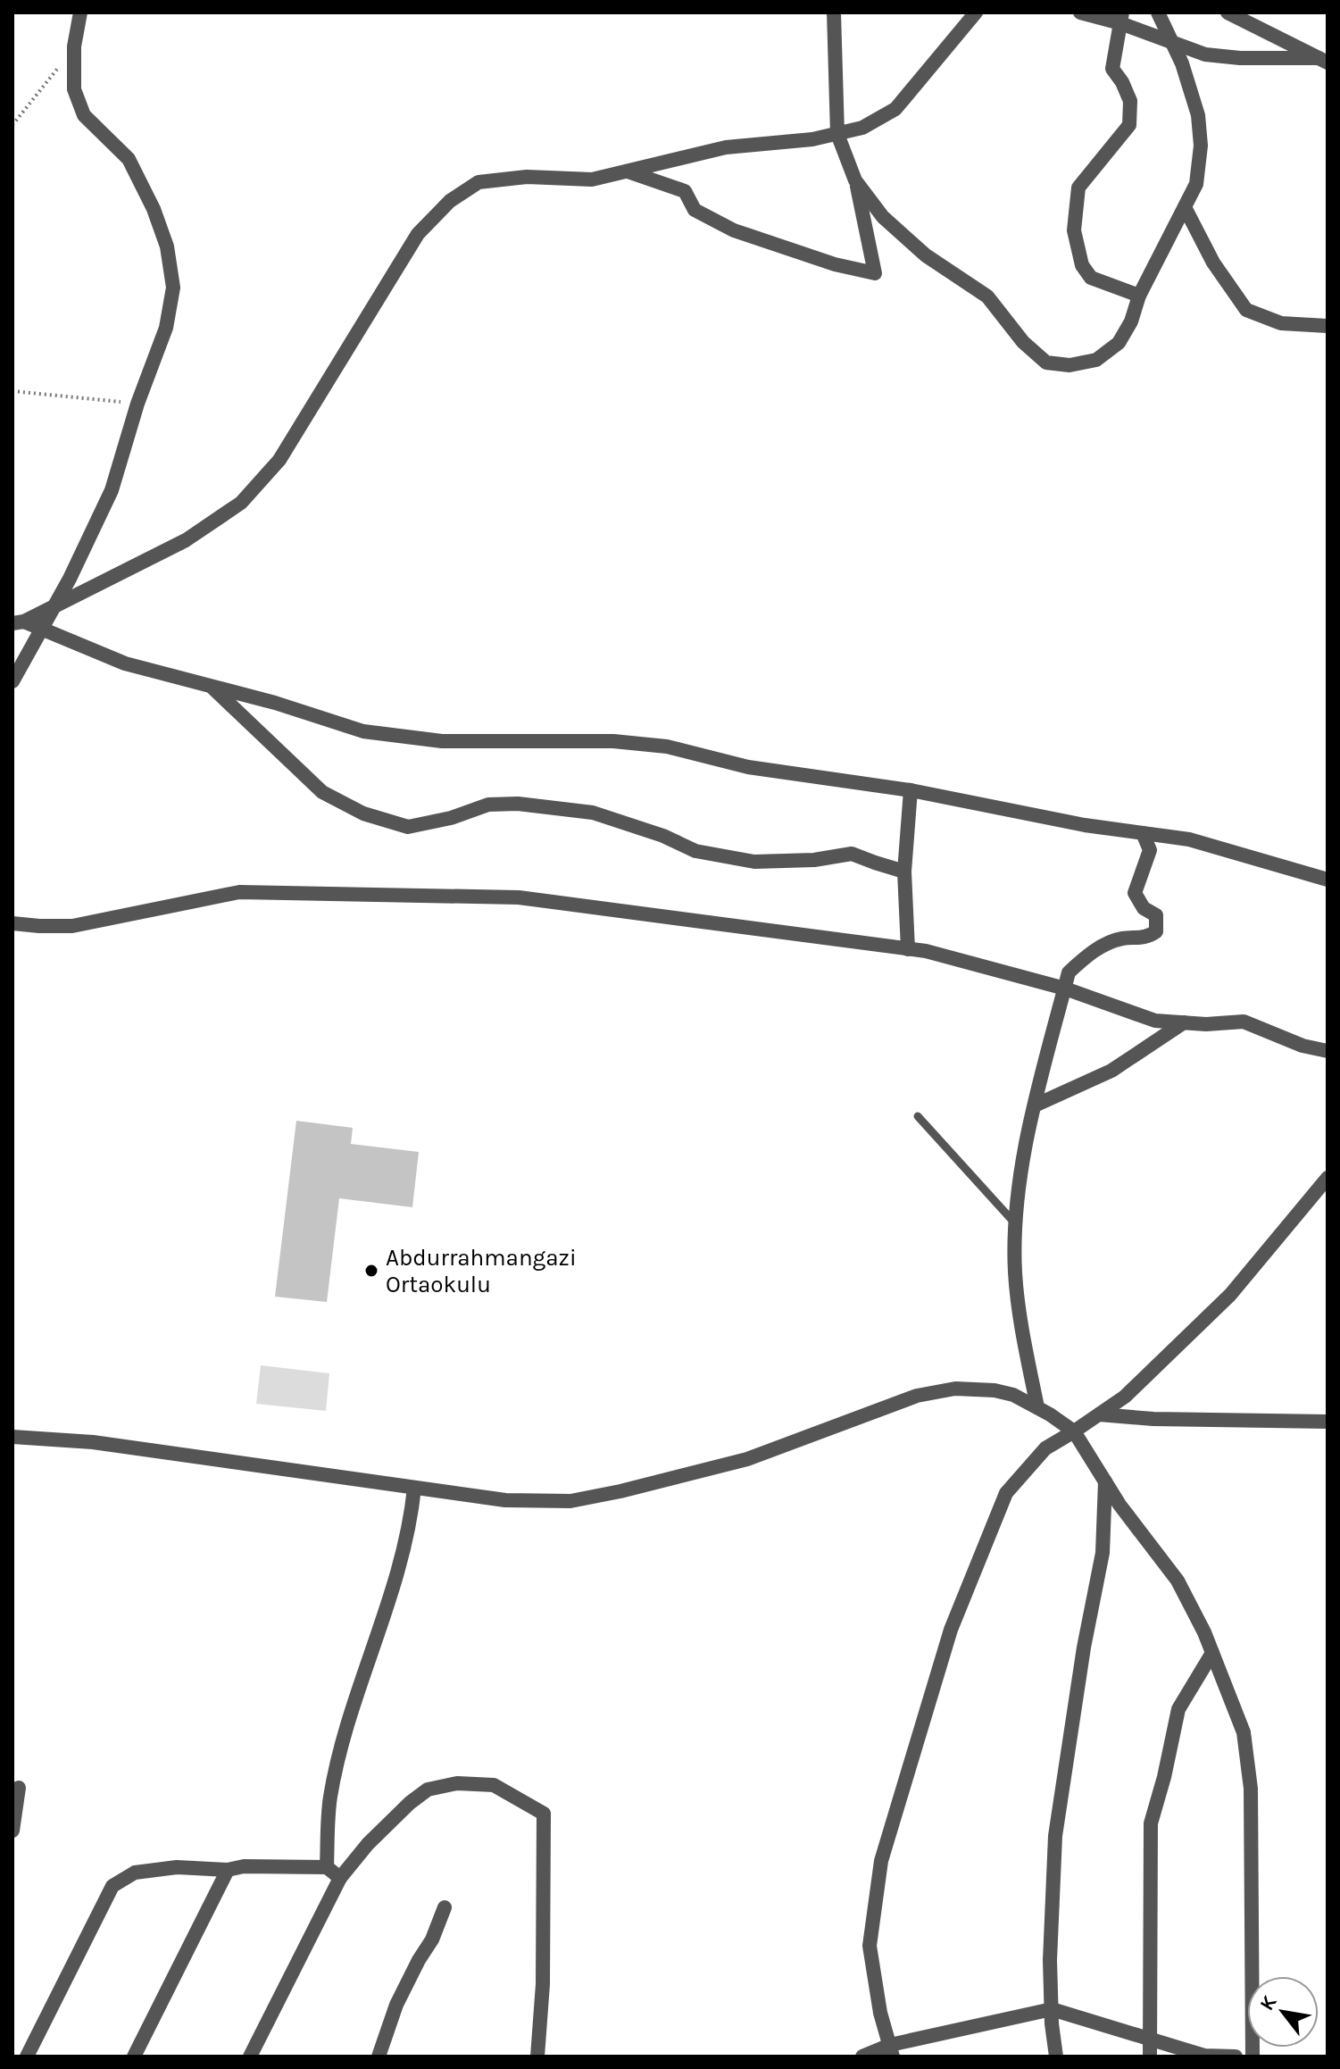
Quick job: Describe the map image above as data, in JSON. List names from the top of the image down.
{
  "places": ["Abdurrahmangazi Ortaokulu"],
  "north": "top left"
}
